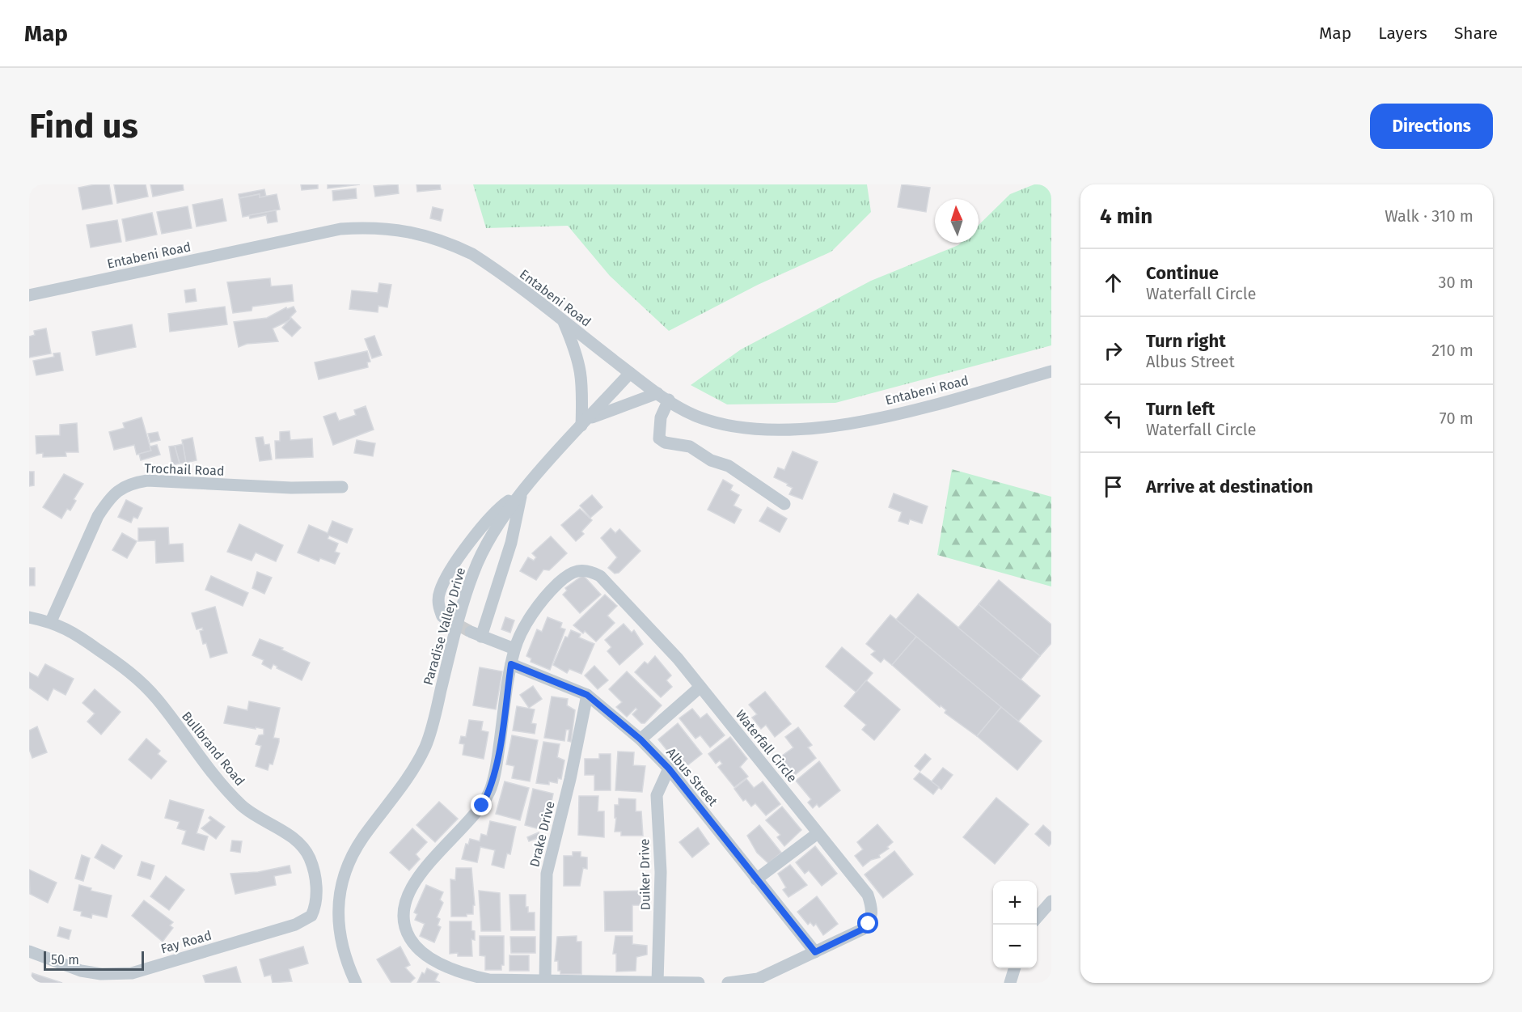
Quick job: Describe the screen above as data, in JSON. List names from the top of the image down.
{
  "streets": {
    "street": [
      "Entabeni Road",
      "Trochail Road",
      "Paradise Valley Drive",
      "Waterfall Circle",
      "Bullbrand Road",
      "Albus Street",
      "Drake Drive",
      "Duiker Drive",
      "Fay Road"
    ]
  },
  "crossings": [
    ["Entabeni Road", "Paradise Valley Drive"],
    ["Trochail Road", "Bullbrand Road"],
    ["Waterfall Circle", "Albus Street"],
    ["Waterfall Circle", "Drake Drive"],
    ["Waterfall Circle", "Duiker Drive"],
    ["Bullbrand Road", "Fay Road"],
    ["Albus Street", "Drake Drive"],
    ["Albus Street", "Duiker Drive"]
  ],
  "scale_bar": "50 m",
  "north": "top",
  "page": {
    "header": "Map",
    "nav": ["Map", "Layers", "Share"],
    "buttons": "Directions",
    "title": "Find us",
    "heading": ["4 min", "Walk · 310 m"],
    "list": [
      ["Continue", "Waterfall Circle", "30 m"],
      ["Turn right", "Albus Street", "210 m"],
      ["Turn left", "Waterfall Circle", "70 m"],
      "Arrive at destination"
    ],
    "map_buttons": ["+", "−"],
    "scale": "50 m"
  }
}
